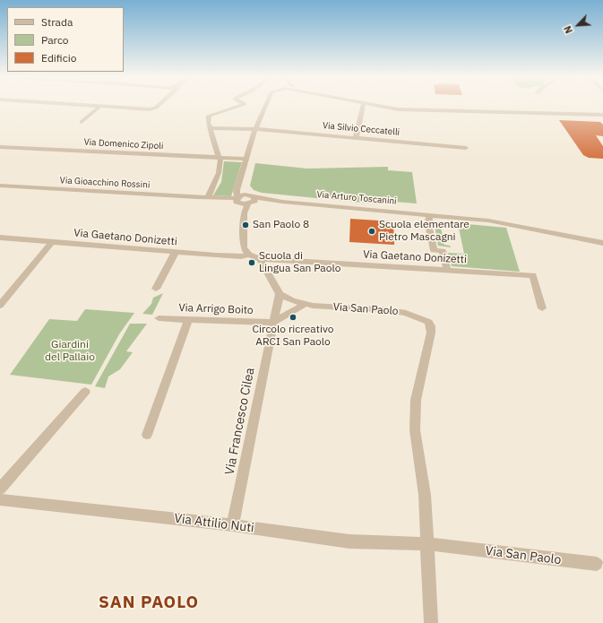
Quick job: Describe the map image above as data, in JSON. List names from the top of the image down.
{
  "streets": {
    "street": [
      "Via Silvio Ceccatelli",
      "Via Domenico Zipoli",
      "Via Gioacchino Rossini",
      "Via Arturo Toscanini",
      "Via Gaetano Donizetti",
      "Via Arrigo Boito",
      "Via San Paolo",
      "Via Francesco Cilea",
      "Via Attilio Nuti"
    ]
  },
  "crossings": [
    ["Via Arrigo Boito", "Via Francesco Cilea"],
    ["Via San Paolo", "Via Francesco Cilea"],
    ["Via San Paolo", "Via Attilio Nuti"],
    ["Via Francesco Cilea", "Via Attilio Nuti"]
  ],
  "districts": ["SAN PAOLO"],
  "parks": ["Giardini del Pallaio"],
  "places": [
    "San Paolo 8",
    "Scuola elementare Pietro Mascagni",
    "Scuola di Lingua San Paolo",
    "Circolo ricreativo ARCI San Paolo"
  ],
  "legend": ["Strada", "Parco", "Edificio"],
  "north": "bottom left"
}
